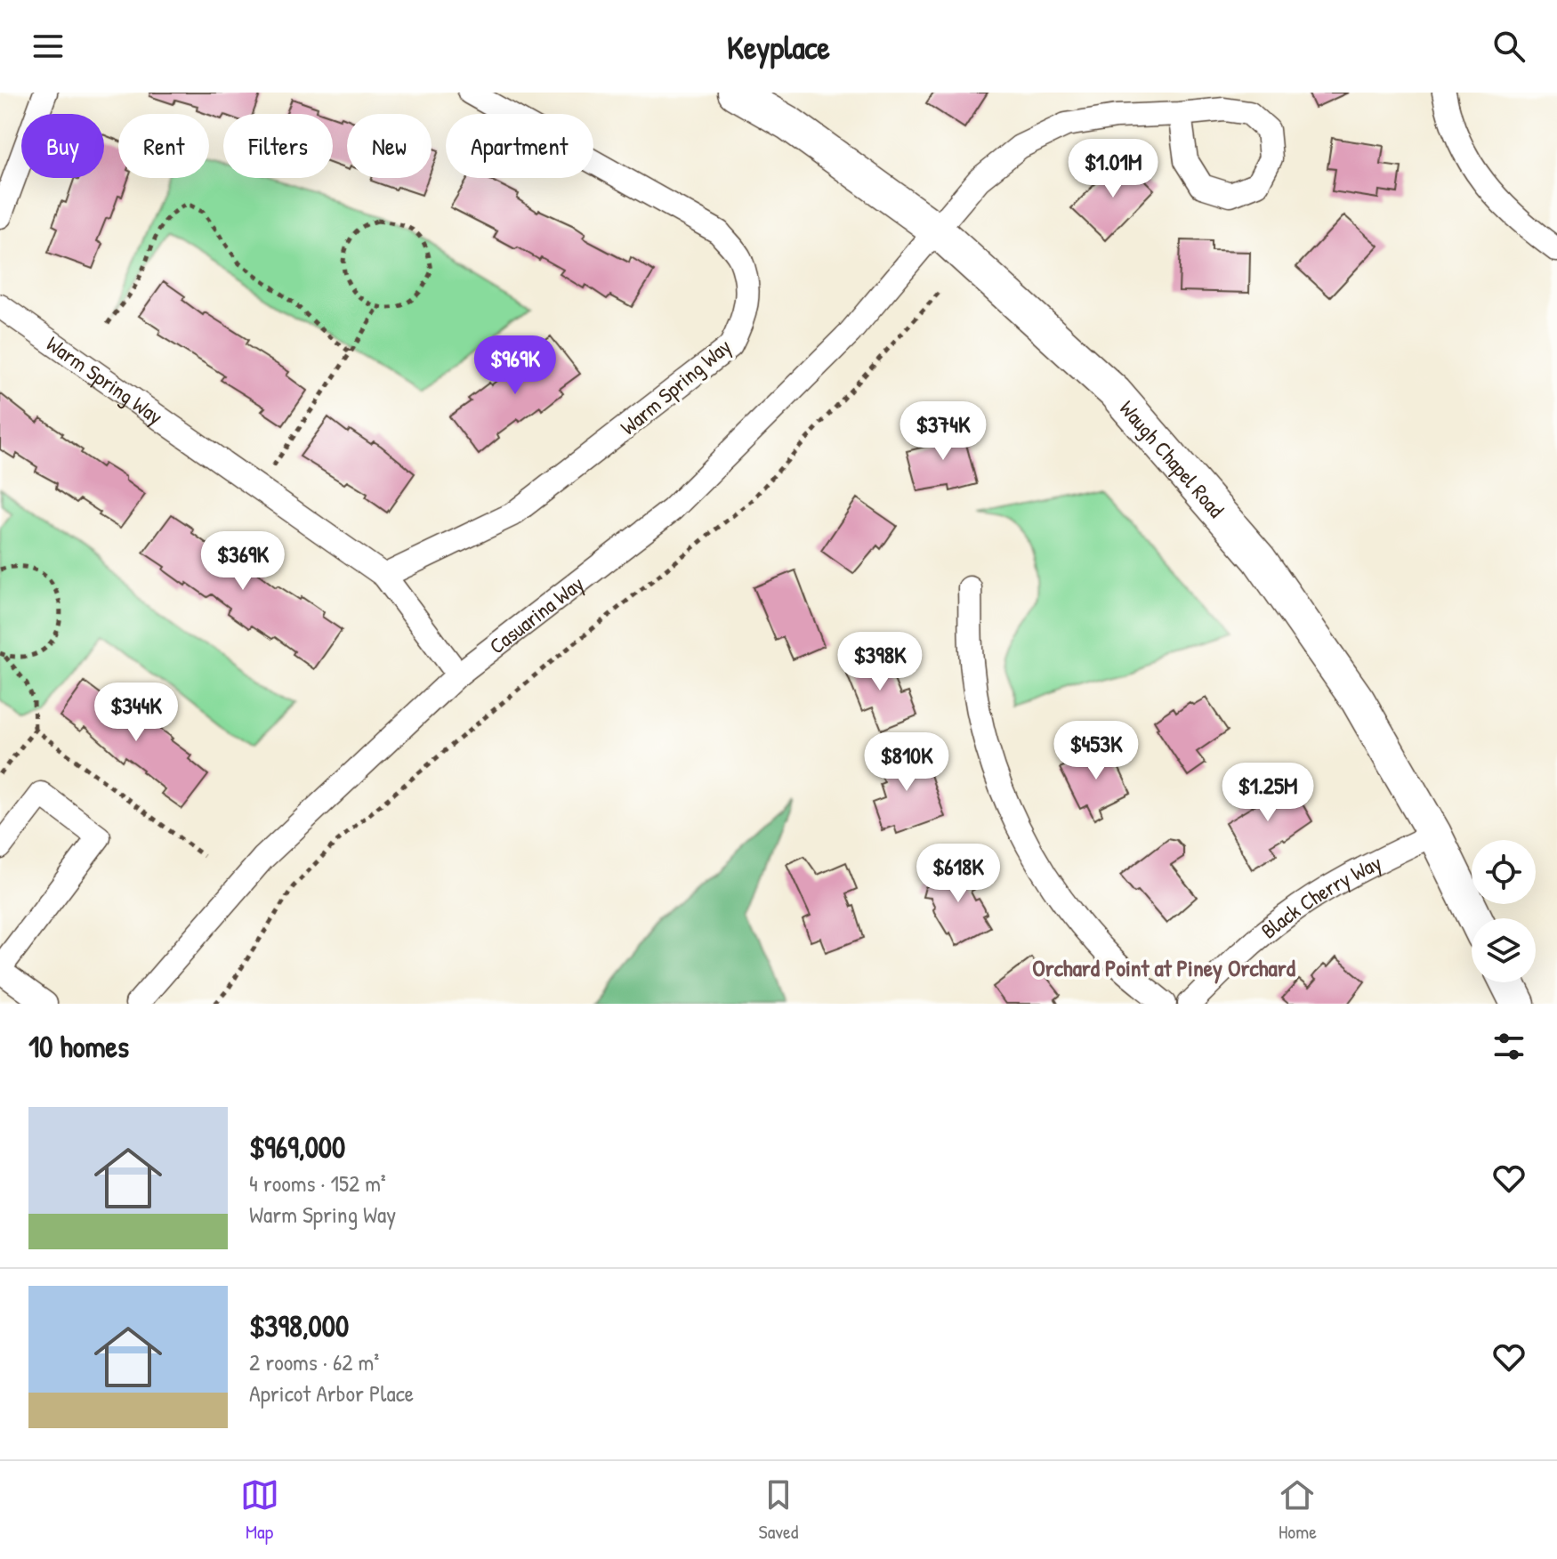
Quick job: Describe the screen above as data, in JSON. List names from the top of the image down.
{
  "streets": {
    "main road": ["Waugh Chapel Road"],
    "street": ["Warm Spring Way", "Casuarina Way", "Black Cherry Way"]
  },
  "crossings": [
    ["Warm Spring Way", "Casuarina Way"],
    ["Waugh Chapel Road", "Casuarina Way"],
    ["Waugh Chapel Road", "Black Cherry Way"]
  ],
  "districts": ["Orchard Point at Piney Orchard"],
  "page": {
    "header": "Keyplace",
    "chip": [
      "Buy",
      "Rent",
      "Filters",
      "New",
      "Apartment"
    ],
    "price": [
      "$1.01M",
      "$969K",
      "$374K",
      "$369K",
      "$398K",
      "$344K",
      "$453K",
      "$810K",
      "$1.25M",
      "$618K"
    ],
    "heading": "10 homes",
    "list": [
      {
        "name": "$969,000",
        "note": "4 rooms · 152 m² · Warm Spring Way"
      },
      {
        "name": "$398,000",
        "note": "2 rooms · 62 m² · Apricot Arbor Place"
      }
    ],
    "tabs": ["Map", "Saved", "Home"]
  }
}
